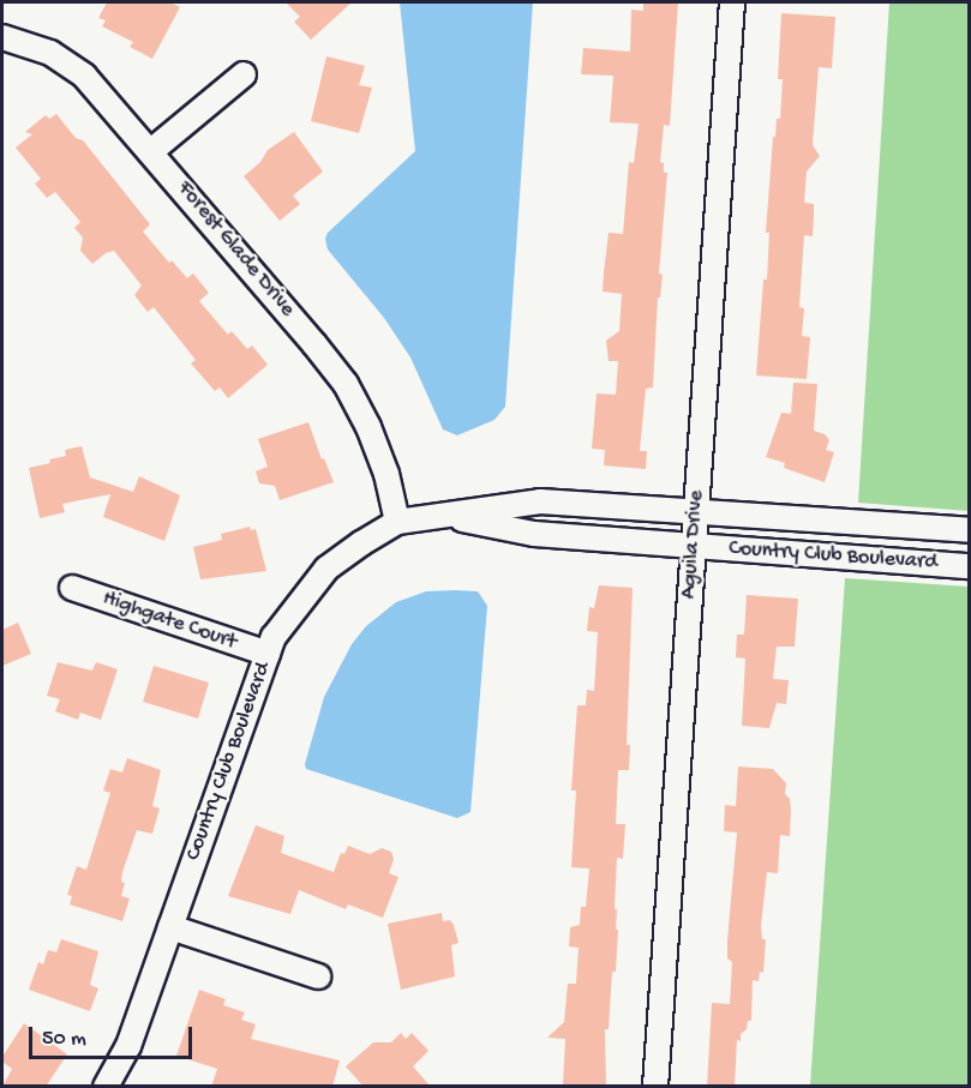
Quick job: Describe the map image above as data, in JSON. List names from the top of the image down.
{
  "streets": {
    "street": [
      "Forest Glade Drive",
      "Aguila Drive",
      "Country Club Boulevard",
      "Highgate Court"
    ]
  },
  "crossings": [
    ["Forest Glade Drive", "Country Club Boulevard"],
    ["Aguila Drive", "Country Club Boulevard"],
    ["Country Club Boulevard", "Highgate Court"]
  ],
  "scale_bar": "50 m"
}
